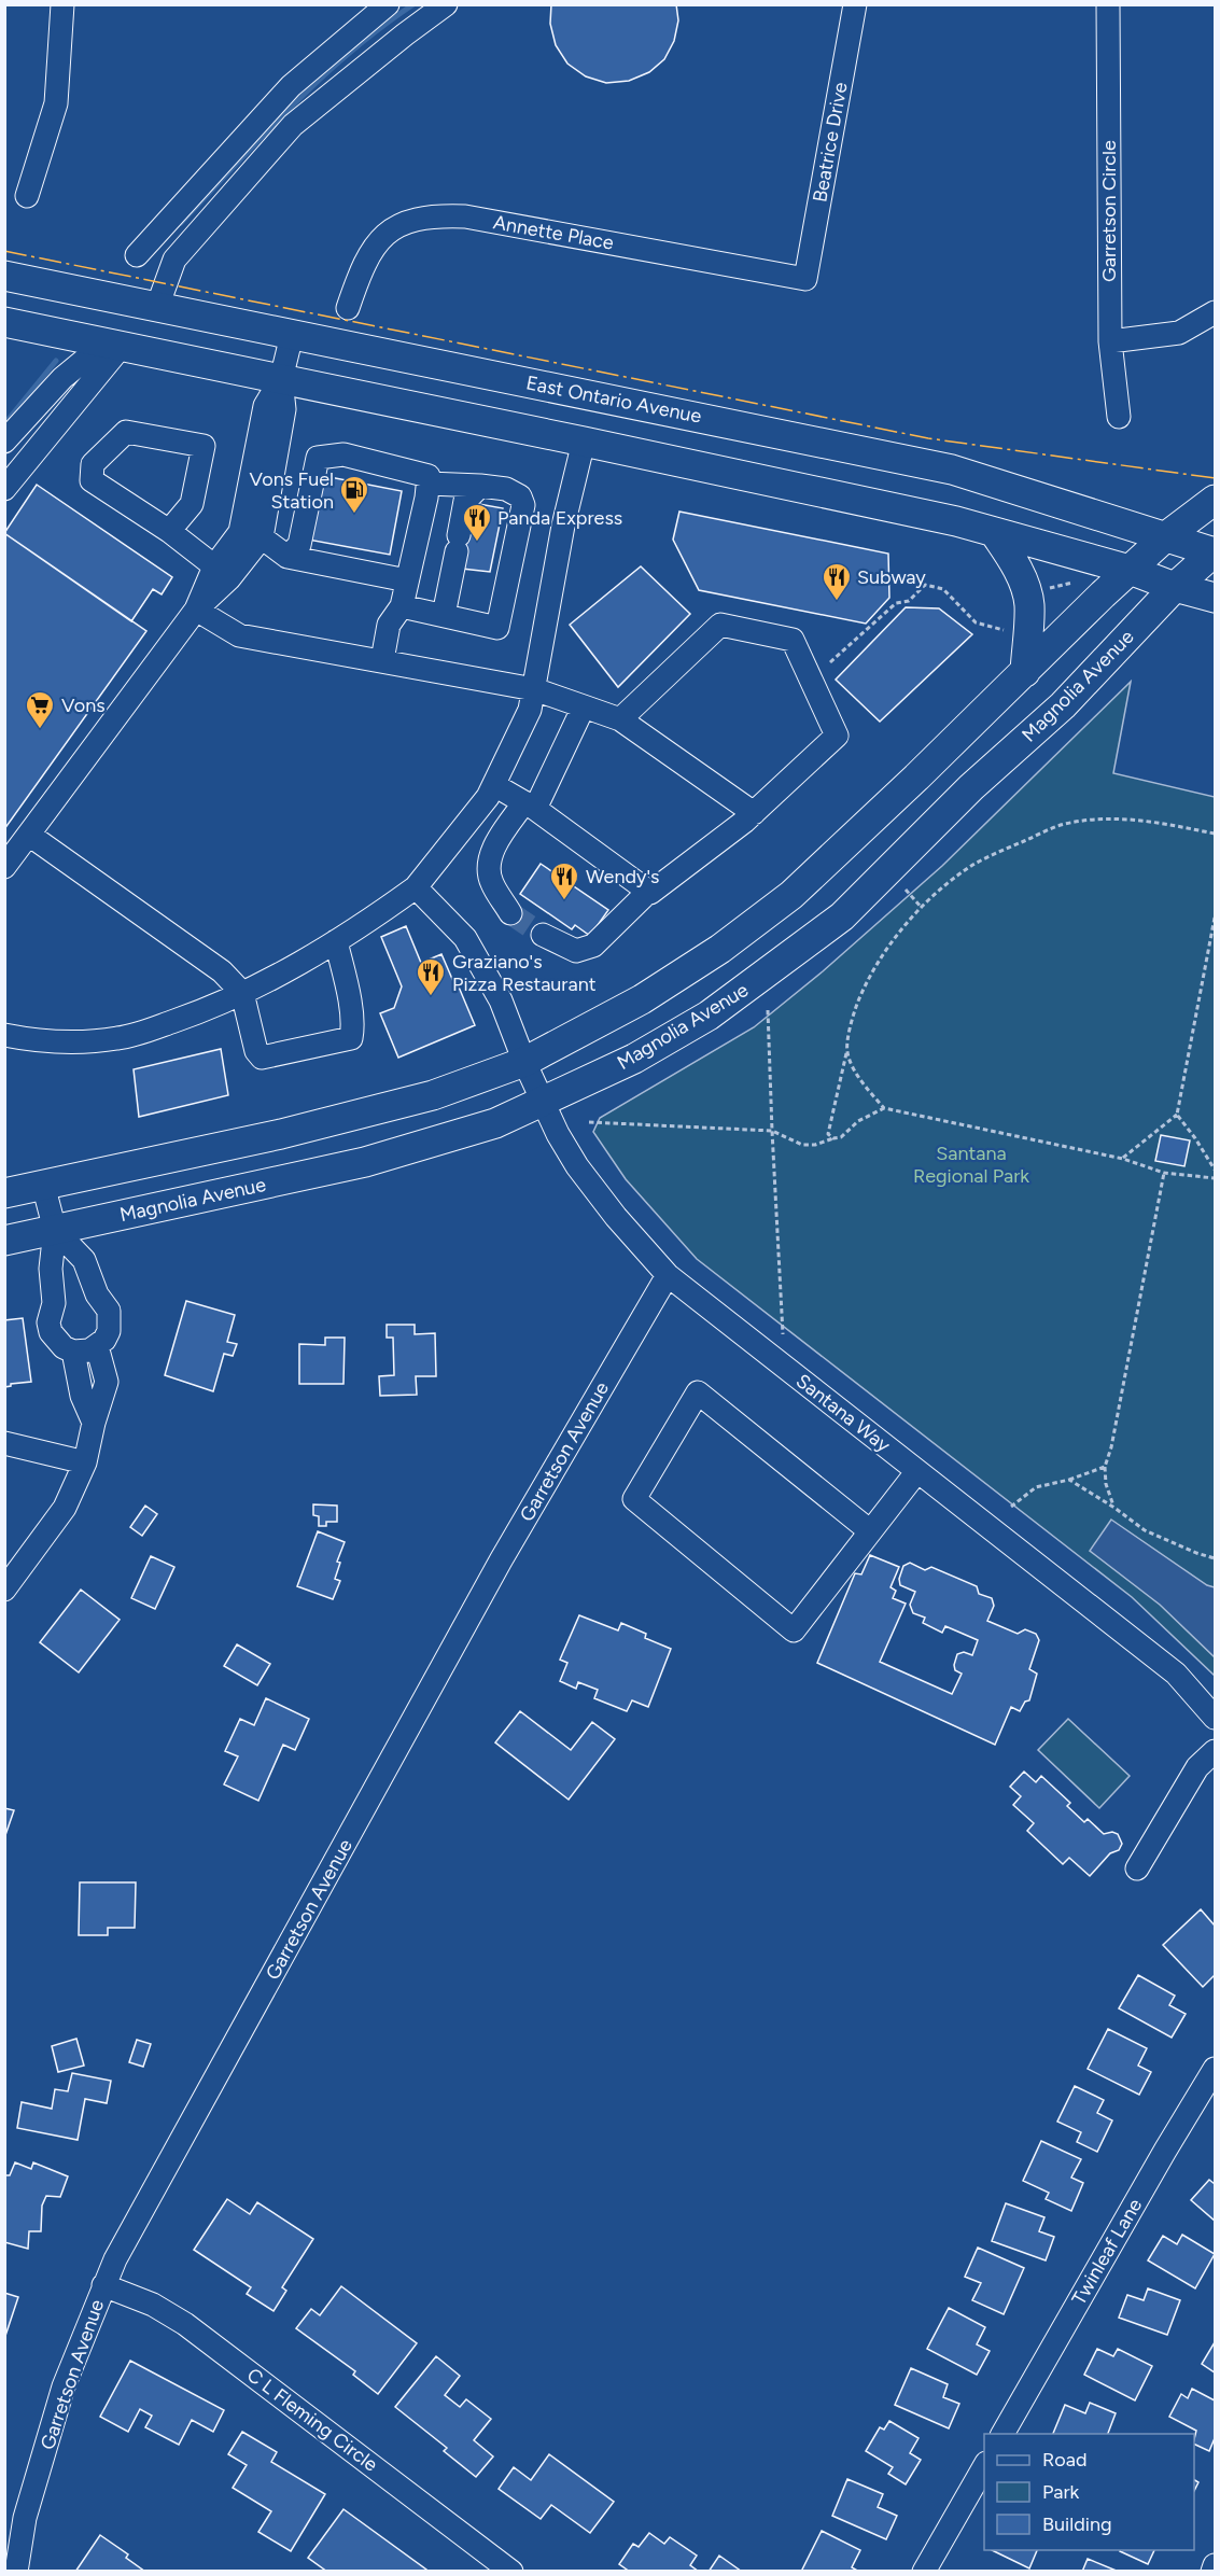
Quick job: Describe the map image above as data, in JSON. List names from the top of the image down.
{
  "streets": {
    "main road": ["East Ontario Avenue", "Magnolia Avenue"],
    "street": [
      "Beatrice Drive",
      "Garretson Circle",
      "Annette Place",
      "Santana Way",
      "Garretson Avenue",
      "Twinleaf Lane",
      "C L Fleming Circle"
    ]
  },
  "crossings": [
    ["Beatrice Drive", "Annette Place"],
    ["East Ontario Avenue", "Magnolia Avenue"],
    ["Magnolia Avenue", "Santana Way"],
    ["Santana Way", "Garretson Avenue"],
    ["Garretson Avenue", "C L Fleming Circle"]
  ],
  "parks": ["Santana Regional Park"],
  "places": {
    "fuel station": ["Vons Fuel Station"],
    "restaurant": [
      "Panda Express",
      "Subway",
      "Wendy's",
      "Graziano's Pizza Restaurant"
    ],
    "supermarket": ["Vons"]
  },
  "legend": ["Road", "Park", "Building"]
}
